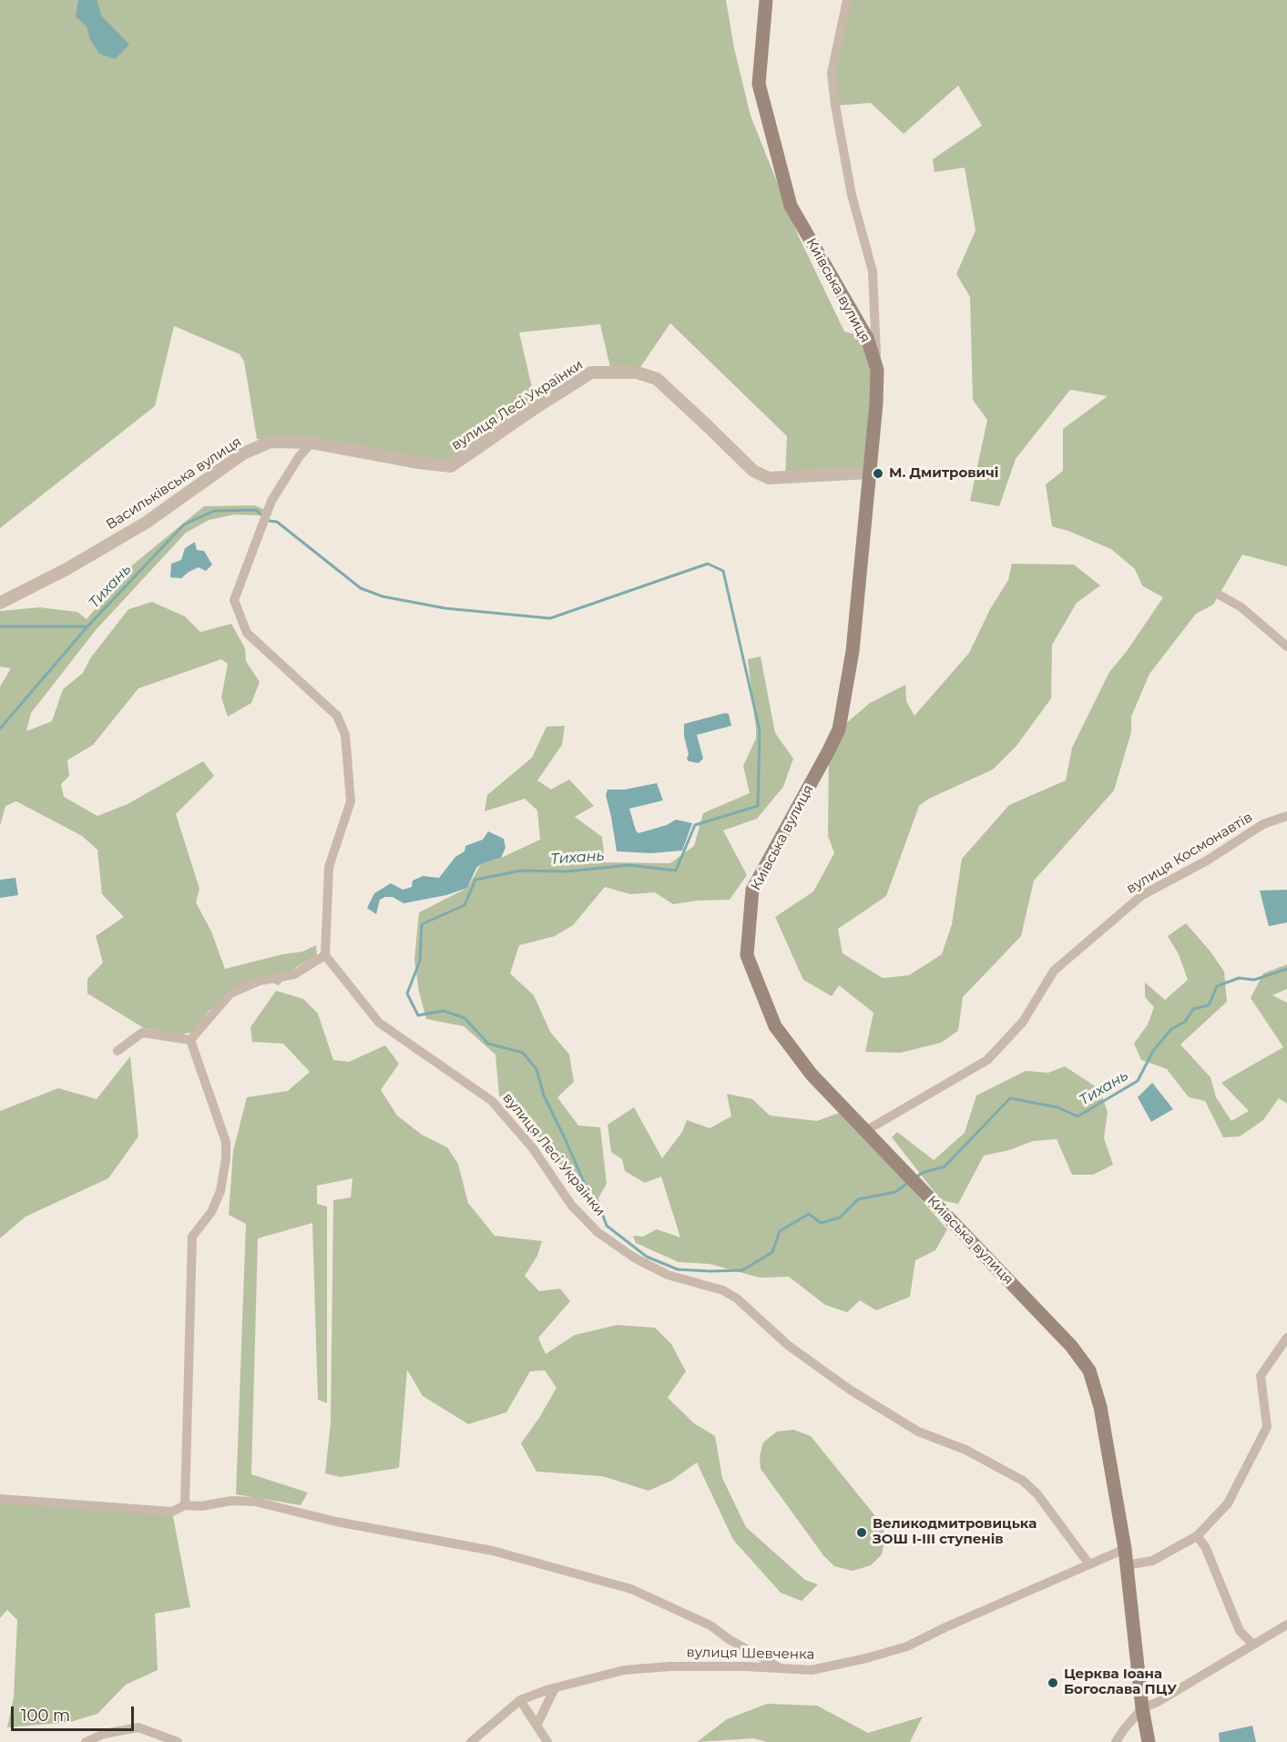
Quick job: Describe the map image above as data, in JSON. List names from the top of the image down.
{
  "streets": {
    "main road": ["Київська вулиця"],
    "street": [
      "вулиця Лесі Українки",
      "Васильківська вулиця",
      "вулиця Космонавтів",
      "вулиця Шевченка"
    ]
  },
  "crossings": [
    ["Київська вулиця", "вулиця Лесі Українки"],
    ["Київська вулиця", "вулиця Космонавтів"],
    ["Київська вулиця", "вулиця Шевченка"],
    ["вулиця Лесі Українки", "Васильківська вулиця"],
    ["вулиця Лесі Українки", "вулиця Шевченка"]
  ],
  "water": ["Тихань"],
  "places": ["М. Дмитровичі", "Великодмитровицька ЗОШ І-ІІІ ступенів", "Церква Іоана Богослава ПЦУ"],
  "scale_bar": "100 m"
}
